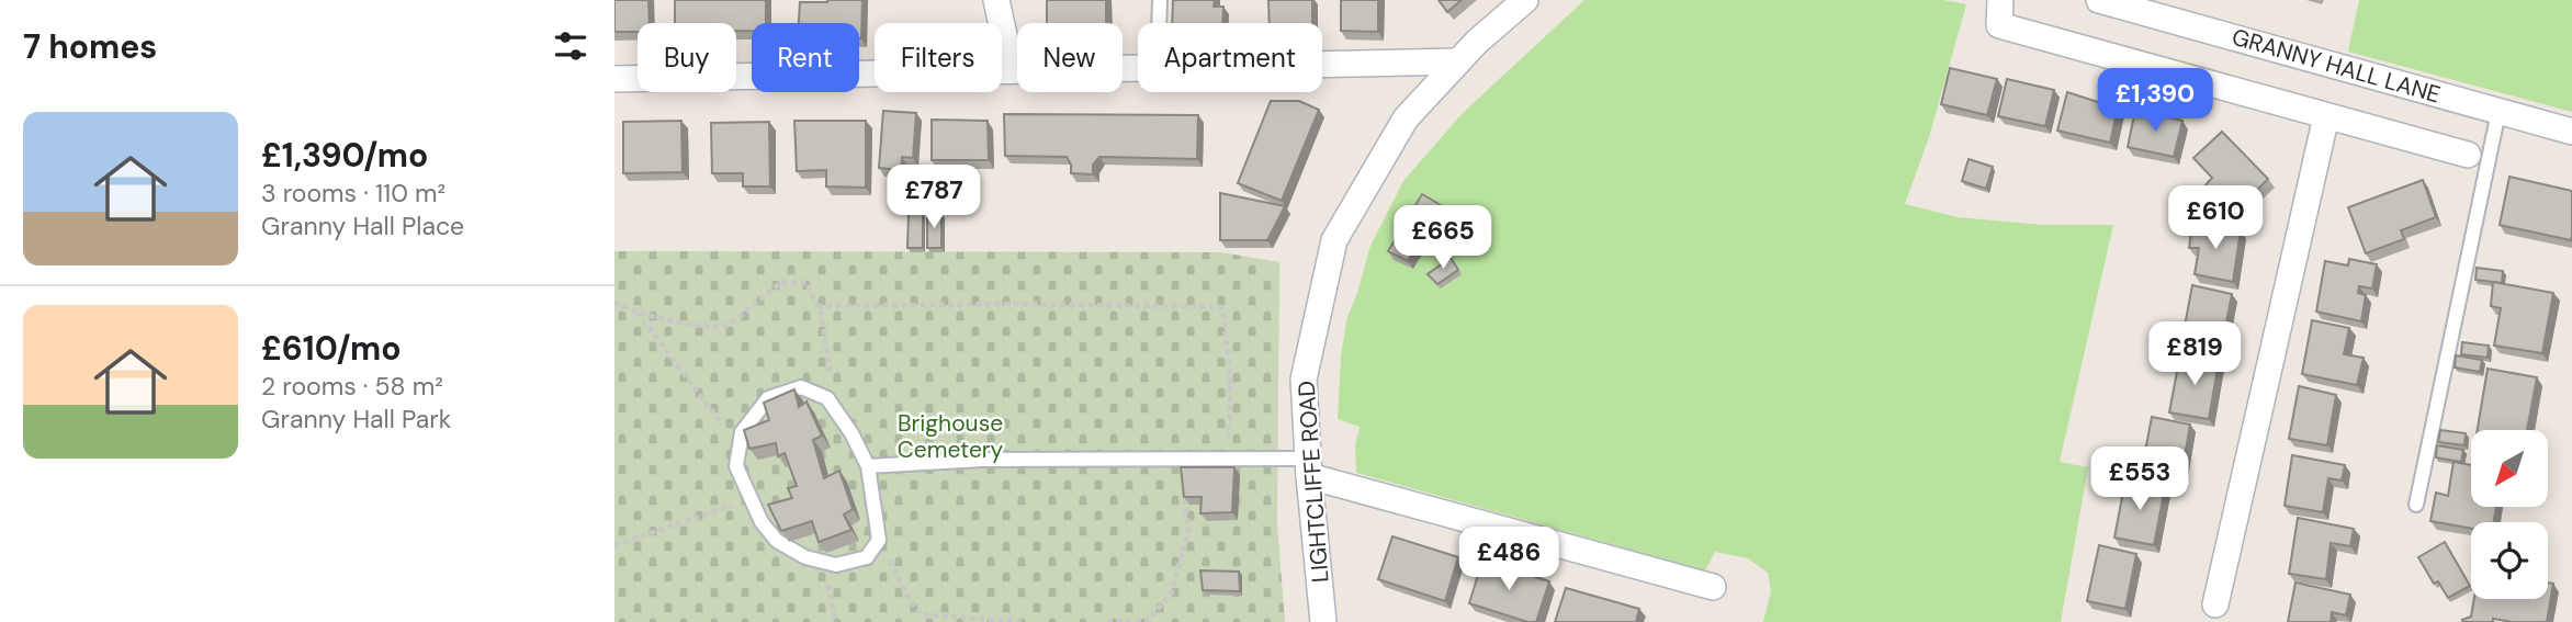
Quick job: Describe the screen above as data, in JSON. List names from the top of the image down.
{
  "streets": {
    "street": ["GRANNY HALL LANE", "LIGHTCLIFFE ROAD"]
  },
  "parks": ["Brighouse Cemetery"],
  "north": "bottom left",
  "page": {
    "heading": "7 homes",
    "chip": [
      "Buy",
      "Rent",
      "Filters",
      "New",
      "Apartment"
    ],
    "price": [
      "£1,390",
      "£787",
      "£610",
      "£665",
      "£819",
      "£553",
      "£486"
    ],
    "list": [
      {
        "name": "£1,390/mo",
        "note": "3 rooms · 110 m² · Granny Hall Place"
      },
      {
        "name": "£610/mo",
        "note": "2 rooms · 58 m² · Granny Hall Park"
      }
    ]
  }
}
